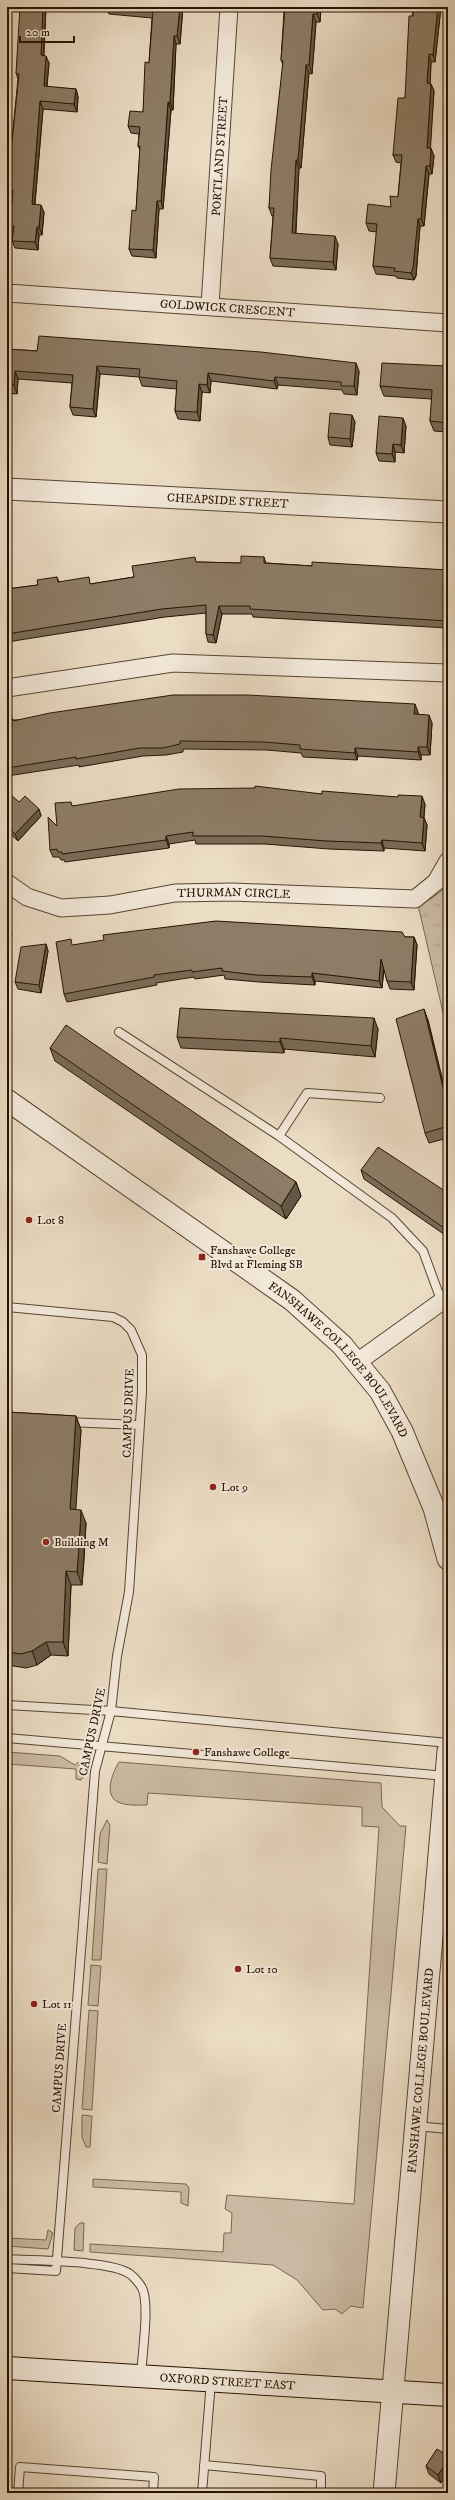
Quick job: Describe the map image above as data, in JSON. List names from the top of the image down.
{
  "streets": {
    "main road": ["OXFORD STREET EAST"],
    "street": [
      "PORTLAND STREET",
      "GOLDWICK CRESCENT",
      "CHEAPSIDE STREET",
      "THURMAN CIRCLE",
      "FANSHAWE COLLEGE BOULEVARD"
    ],
    "lane": ["CAMPUS DRIVE"]
  },
  "crossings": [
    ["PORTLAND STREET", "GOLDWICK CRESCENT"],
    ["FANSHAWE COLLEGE BOULEVARD", "OXFORD STREET EAST"]
  ],
  "places": {
    "other": [
      "Lot 8",
      "Lot 9",
      "Building M",
      "Fanshawe College",
      "Lot 10",
      "Lot 11"
    ],
    "transit": ["Fanshawe College Blvd at Fleming SB"]
  },
  "scale_bar": "20 m"
}
